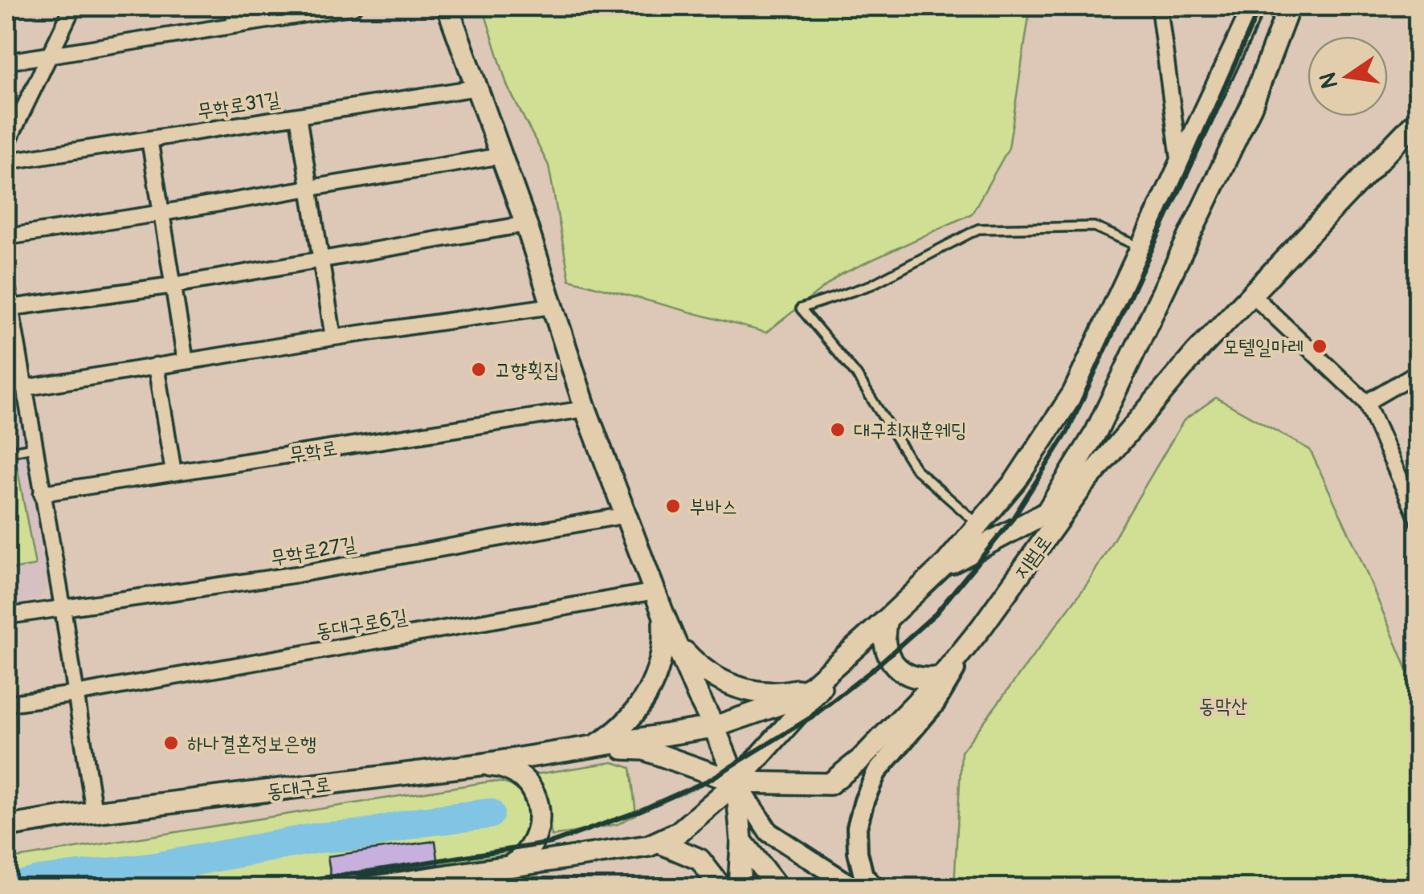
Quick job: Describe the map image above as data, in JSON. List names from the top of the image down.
{
  "streets": {
    "main road": ["지범로", "동대구로"],
    "street": [
      "무학로31길",
      "무학로",
      "무학로27길",
      "동대구로6길"
    ]
  },
  "crossings": [
    ["지범로", "동대구로"]
  ],
  "parks": ["동막산"],
  "places": [
    "모텔일마레",
    "고향횟집",
    "대구최재훈웨딩",
    "부바스",
    "하나결혼정보은행"
  ],
  "north": "left"
}
